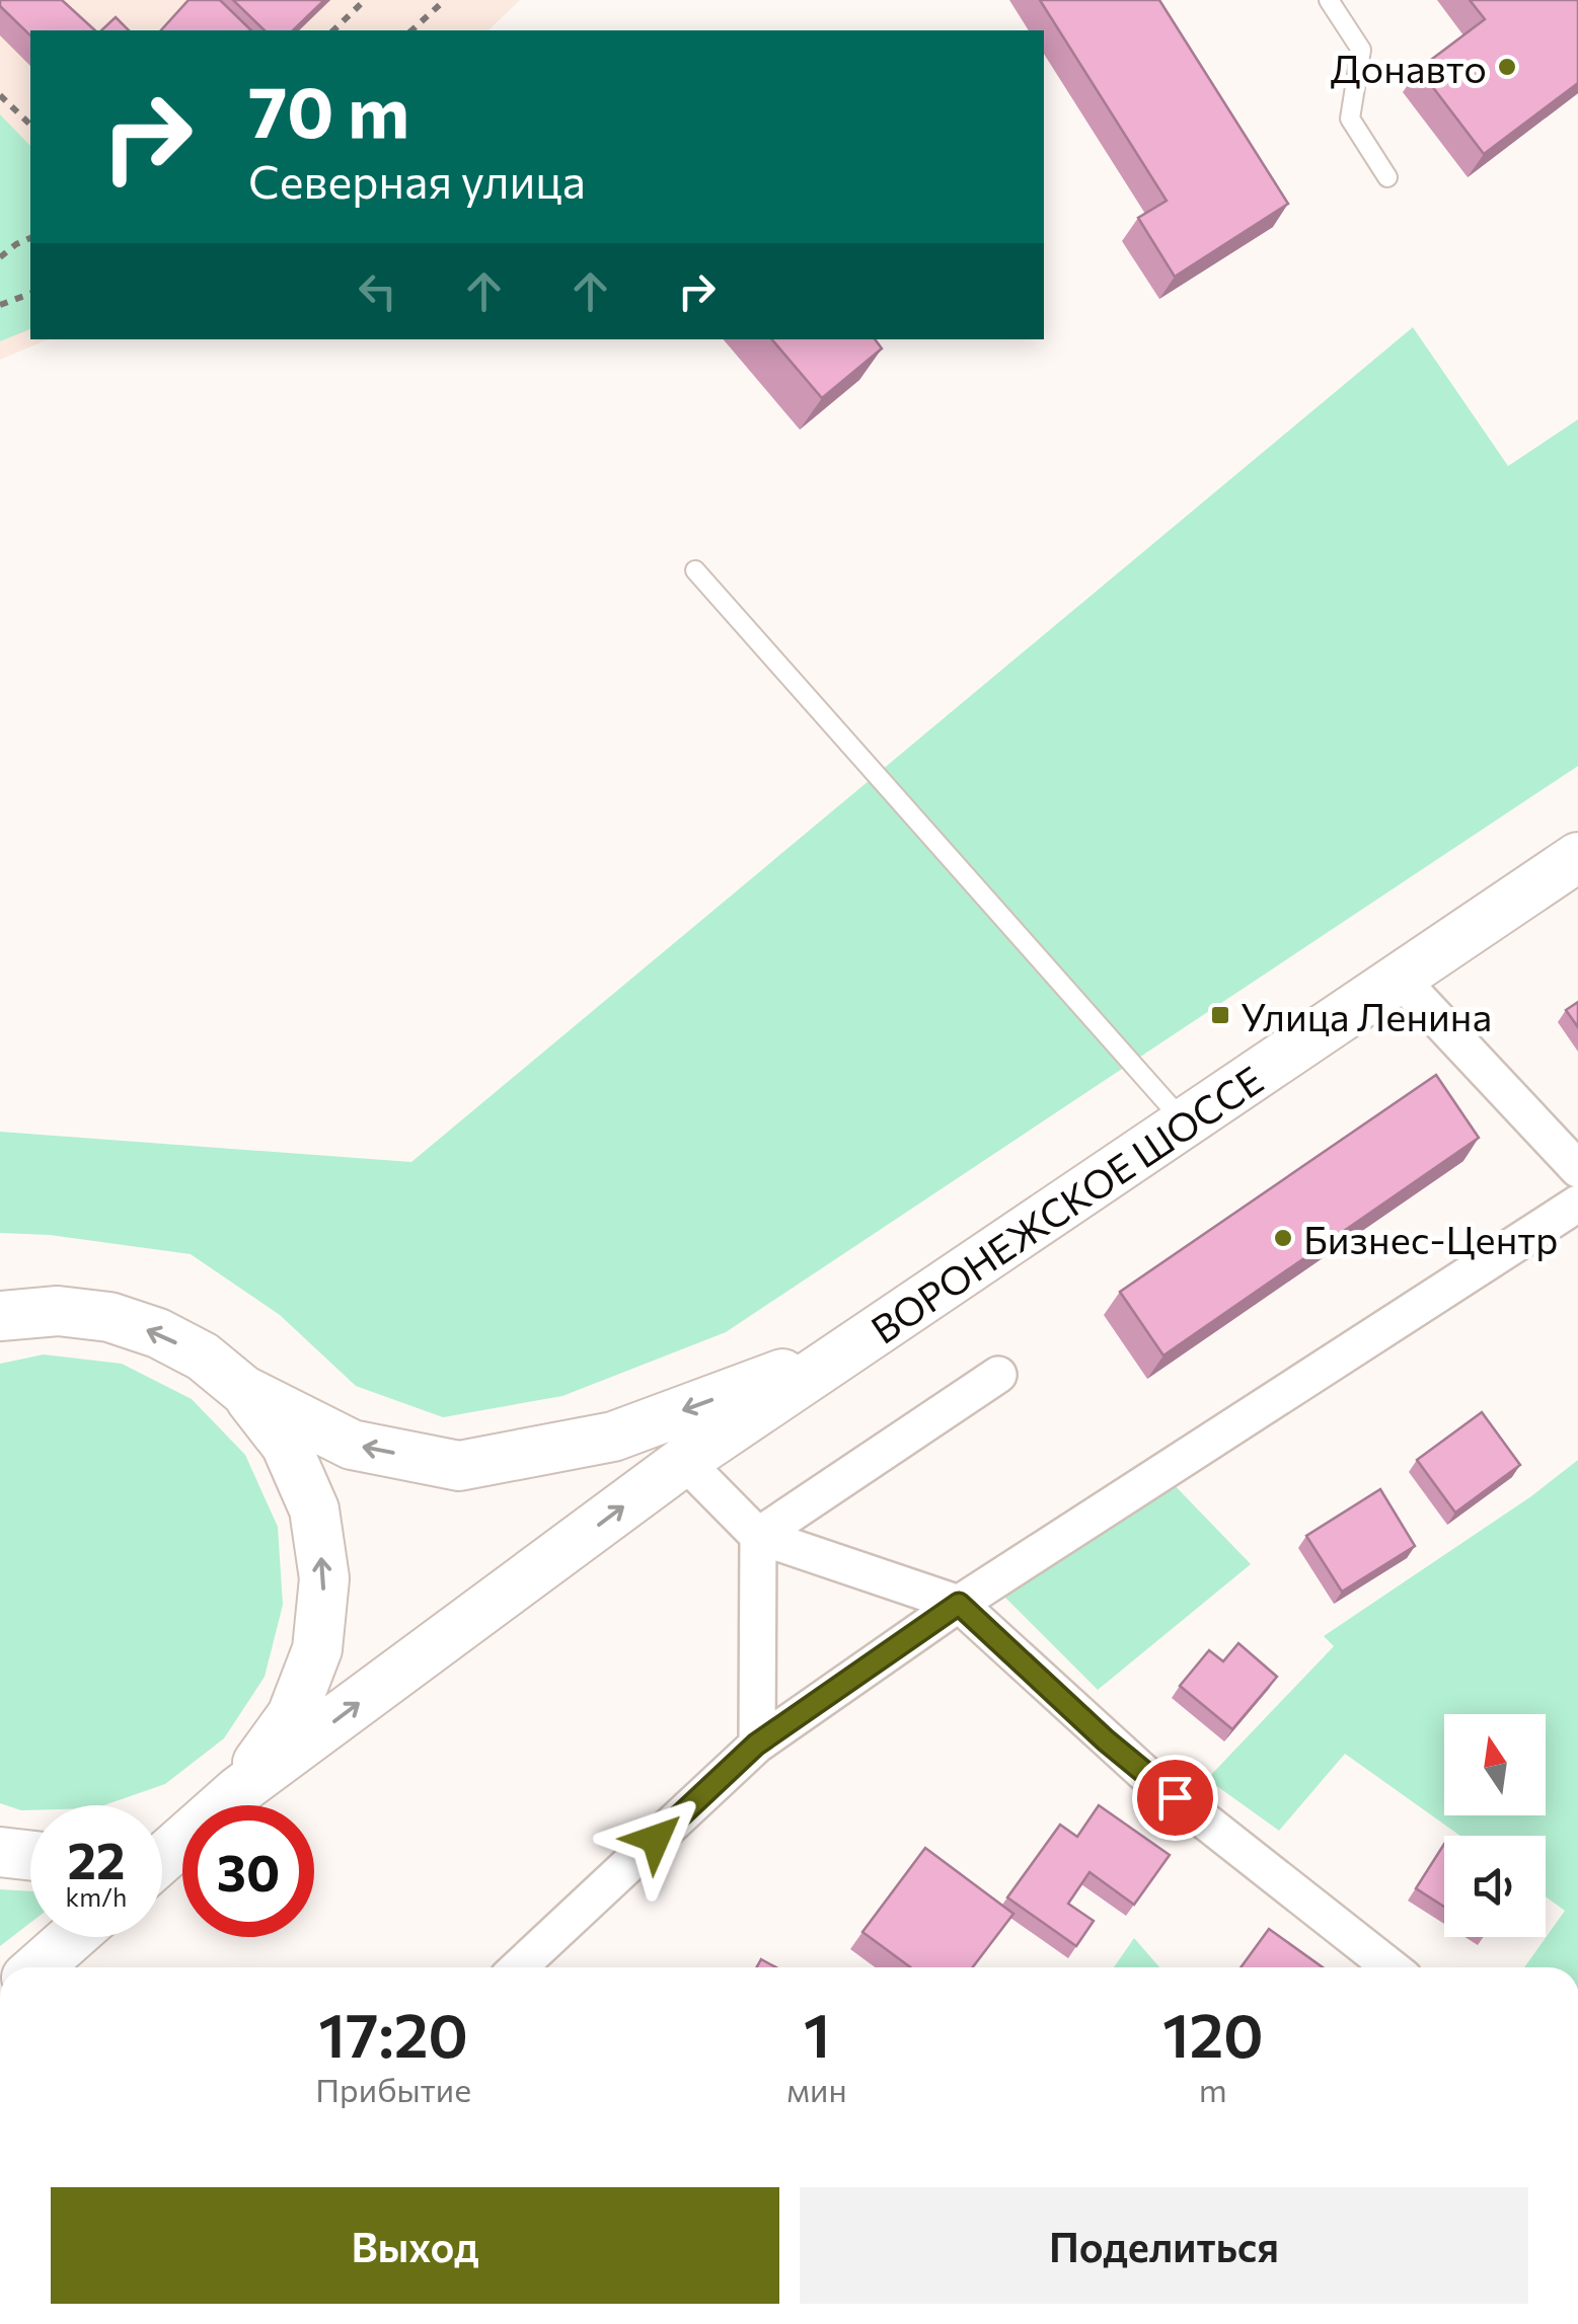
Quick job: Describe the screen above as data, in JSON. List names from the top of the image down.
{
  "streets": {
    "main road": ["ВОРОНЕЖСКОЕ ШОССЕ"]
  },
  "places": {
    "other": ["Донавто", "Бизнес-Центр"],
    "transit": ["Улица Ленина"]
  },
  "north": "top",
  "page": {
    "turn": ["70 m", "Северная улица"],
    "speed": "22 km/h",
    "limit": "30",
    "eta": [
      "17:20",
      "Прибытие",
      "1",
      "мин",
      "120",
      "m"
    ],
    "buttons": ["Выход", "Поделиться"]
  }
}
